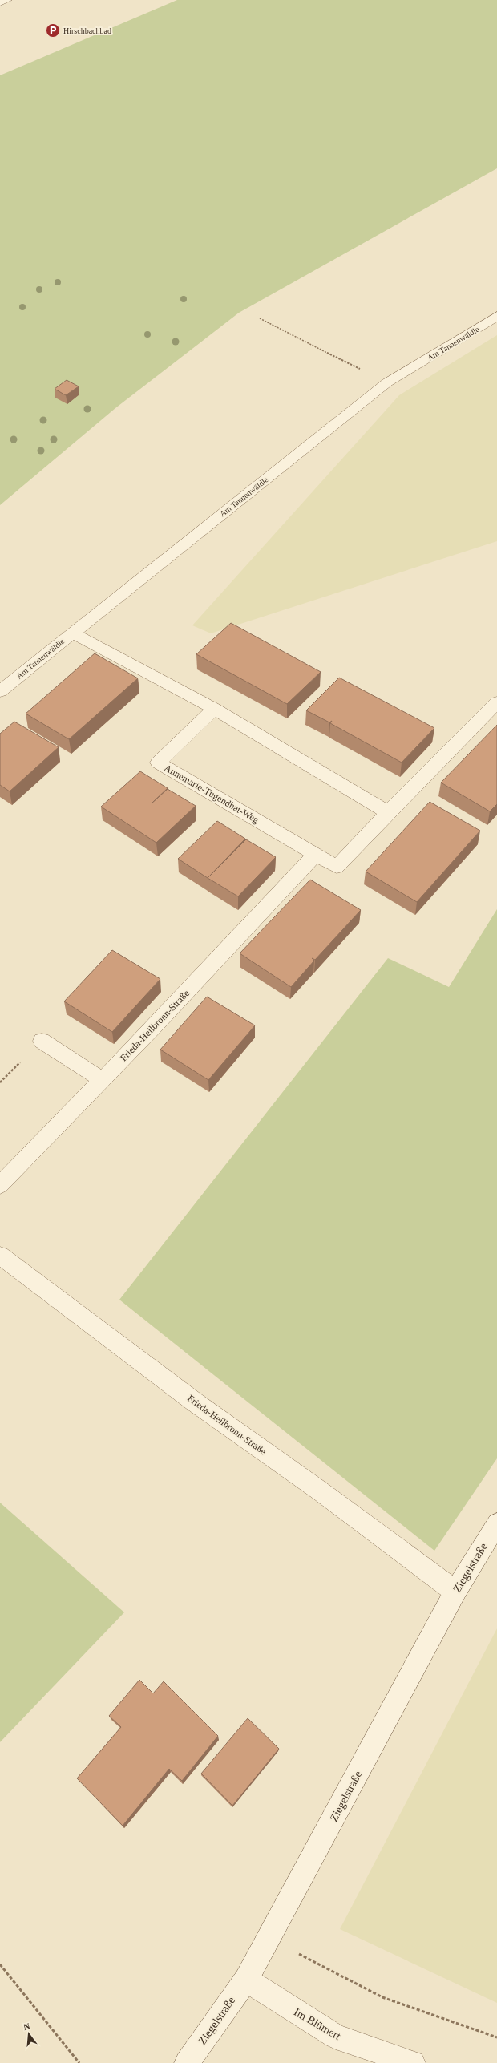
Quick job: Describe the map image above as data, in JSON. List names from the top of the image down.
{
  "streets": {
    "street": [
      "Am Tannenwäldle",
      "Annemarie-Tugendhat-Weg",
      "Frieda-Heilbronn-Straße",
      "Ziegelstraße",
      "Im Blümert"
    ]
  },
  "crossings": [
    ["Annemarie-Tugendhat-Weg", "Frieda-Heilbronn-Straße"],
    ["Frieda-Heilbronn-Straße", "Ziegelstraße"],
    ["Ziegelstraße", "Im Blümert"]
  ],
  "places": {
    "parking": ["Hirschbachbad"]
  },
  "north": "top"
}
